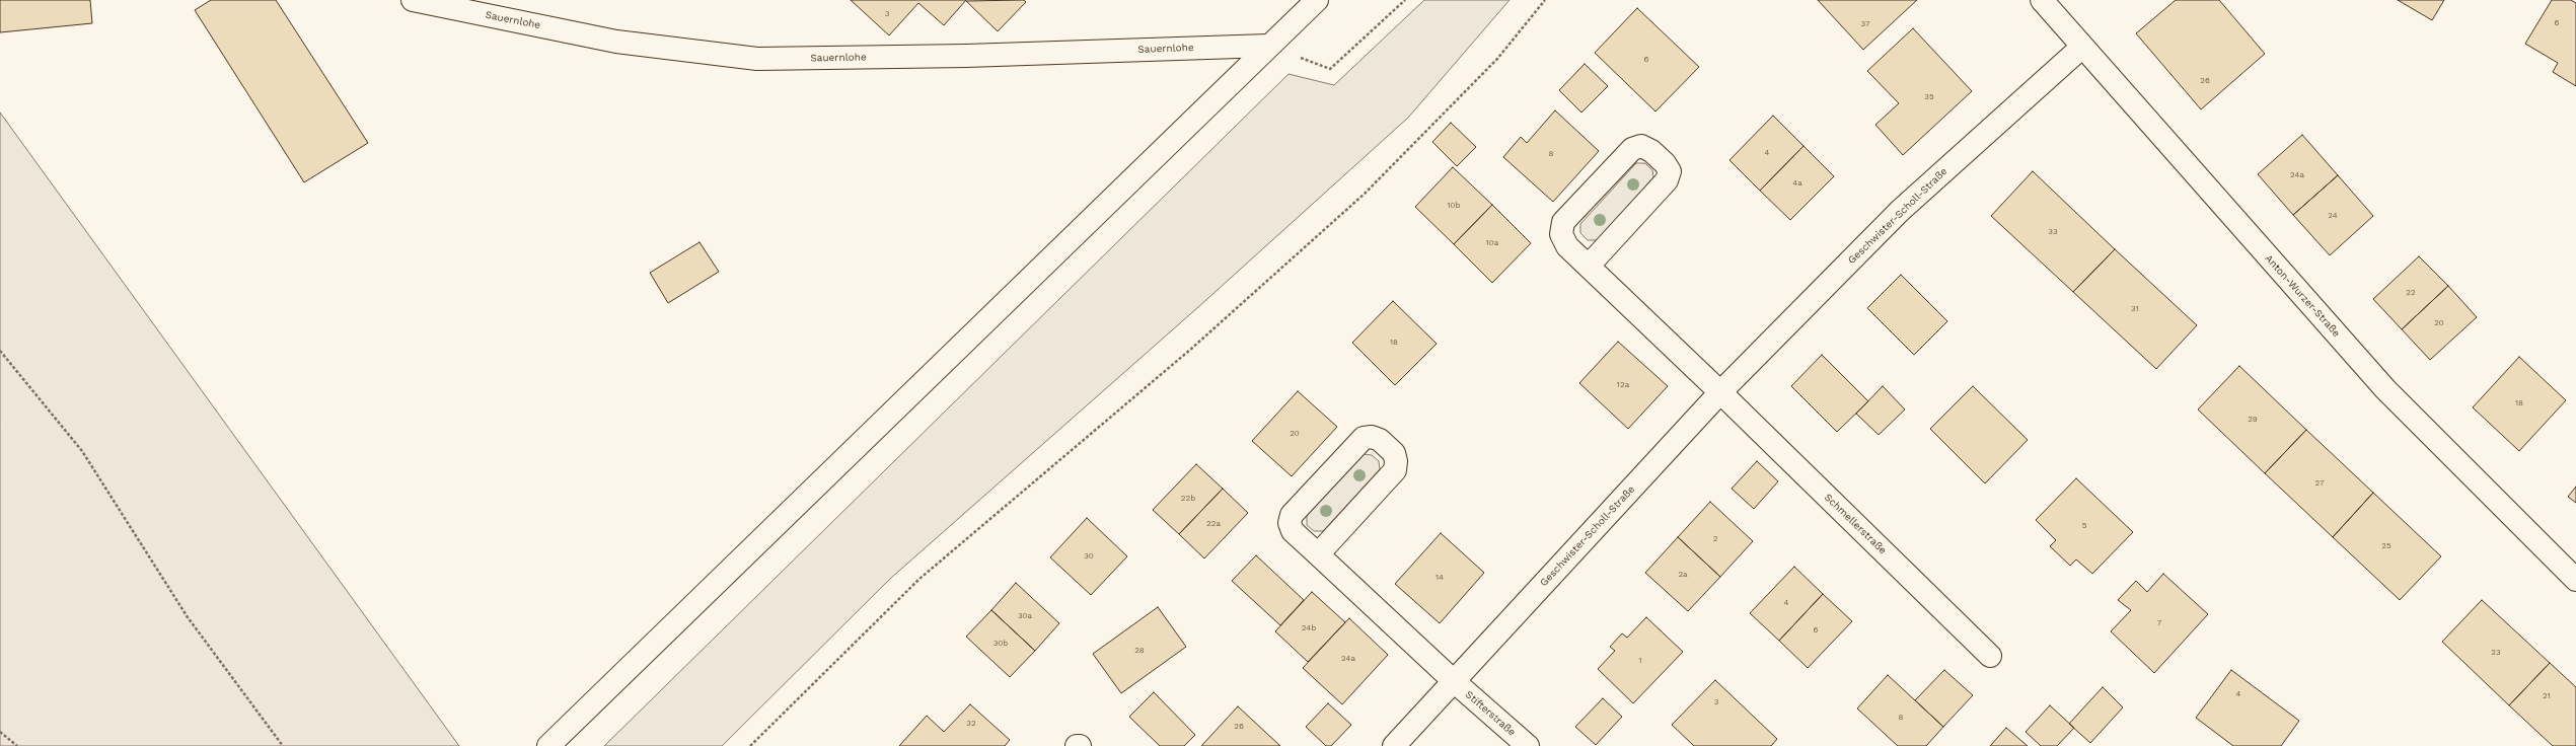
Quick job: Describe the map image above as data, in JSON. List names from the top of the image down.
{
  "streets": {
    "street": [
      "Sauernlohe",
      "Geschwister-Scholl-Straße",
      "Anton-Wurzer-Straße",
      "Schmellerstraße",
      "Stifterstraße"
    ]
  },
  "crossings": [
    ["Geschwister-Scholl-Straße", "Anton-Wurzer-Straße"],
    ["Geschwister-Scholl-Straße", "Schmellerstraße"],
    ["Geschwister-Scholl-Straße", "Stifterstraße"]
  ],
  "house_numbers": [
    "3",
    "6",
    "37",
    "6",
    "26",
    "35",
    "4",
    "8",
    "24a",
    "4a",
    "10b",
    "24",
    "33",
    "10a",
    "22",
    "31",
    "20",
    "18",
    "12a",
    "18",
    "29",
    "20",
    "27",
    "22b",
    "22a",
    "5",
    "2",
    "25",
    "30",
    "2a",
    "14",
    "4",
    "30a",
    "7",
    "24b",
    "6",
    "30b",
    "28",
    "23",
    "24a",
    "1",
    "4",
    "21",
    "3",
    "8",
    "32",
    "26"
  ]
}
